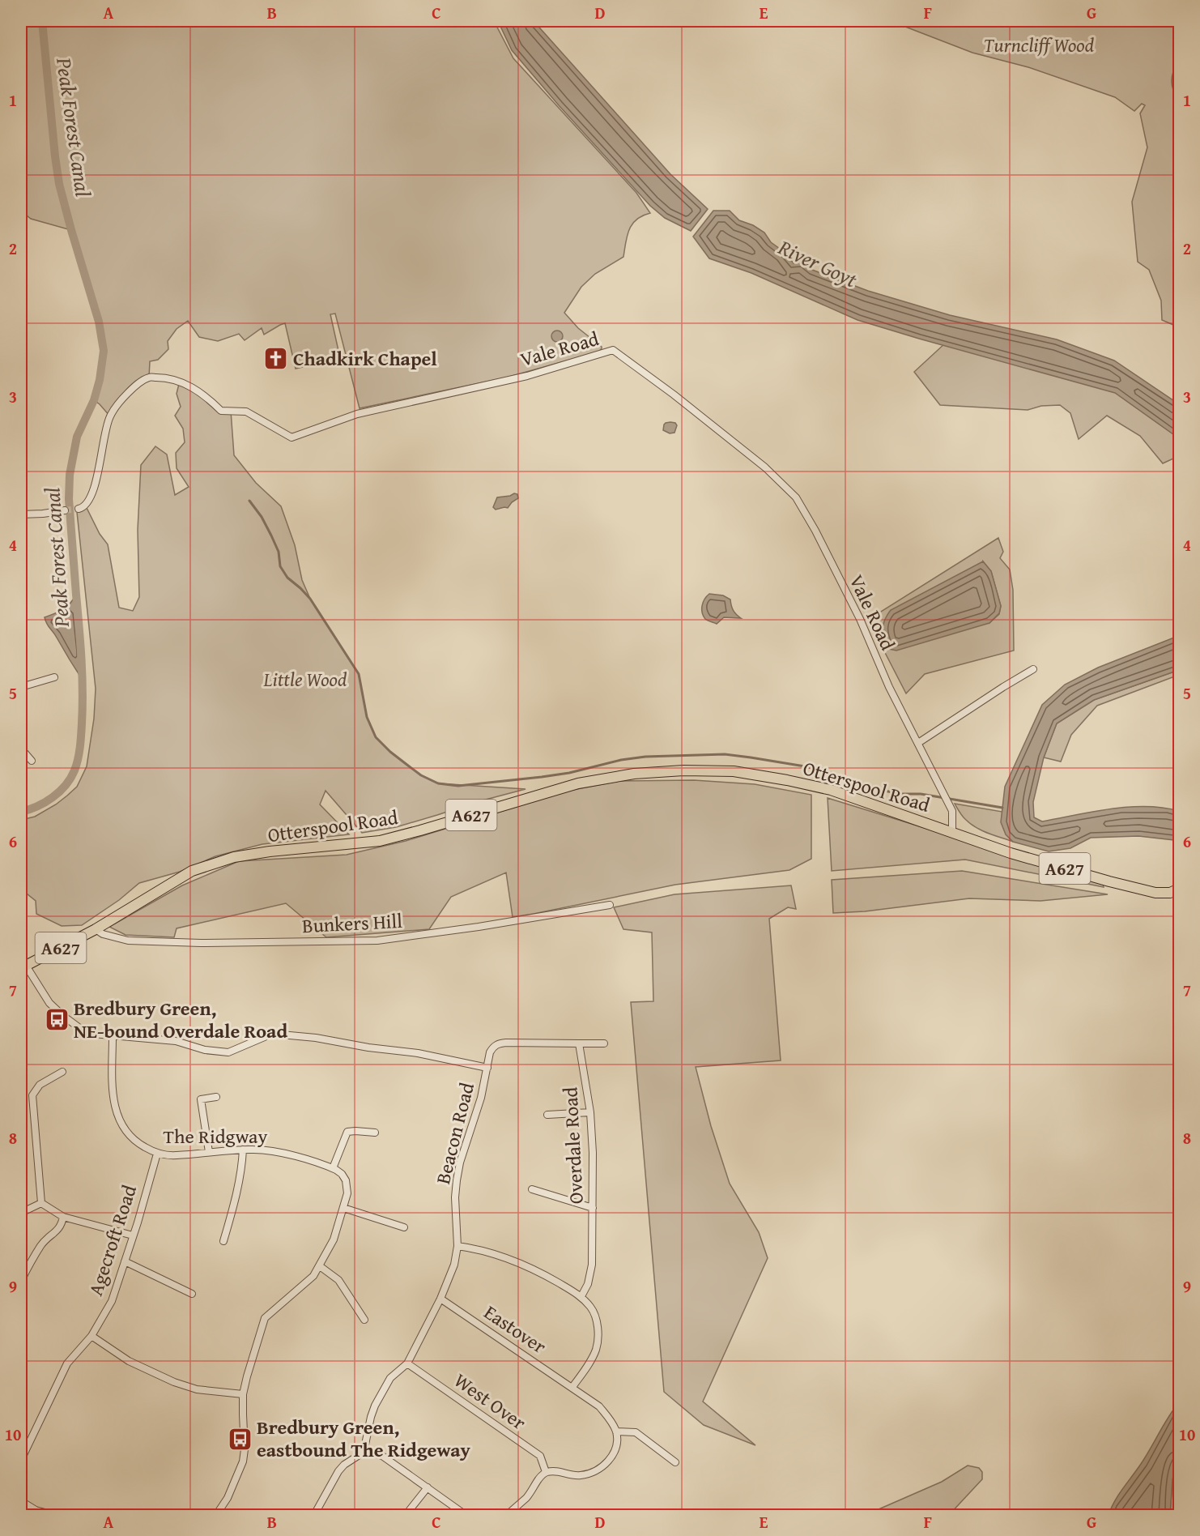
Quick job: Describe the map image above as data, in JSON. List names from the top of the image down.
{
  "streets": {
    "main road": ["Otterspool Road", "A627"],
    "street": [
      "Vale Road",
      "Bunkers Hill",
      "Beacon Road",
      "The Ridgway",
      "Overdale Road",
      "Agecroft Road",
      "Eastover",
      "West Over"
    ]
  },
  "crossings": [
    ["Vale Road", "Otterspool Road"],
    ["Otterspool Road", "A627"],
    ["Otterspool Road", "Bunkers Hill"],
    ["A627", "Bunkers Hill"],
    ["Beacon Road", "Eastover"],
    ["Beacon Road", "West Over"],
    ["The Ridgway", "Agecroft Road"]
  ],
  "water": ["Peak Forest Canal", "River Goyt"],
  "parks": ["Turncliff Wood", "Little Wood"],
  "places": {
    "church": ["Chadkirk Chapel"],
    "bus stop": ["Bredbury Green, NE-bound Overdale Road", "Bredbury Green, eastbound The Ridgeway"]
  },
  "grid": {
    "columns": [
      "A",
      "B",
      "C",
      "D",
      "E",
      "F",
      "G"
    ],
    "rows": [
      "1",
      "2",
      "3",
      "4",
      "5",
      "6",
      "7",
      "8",
      "9",
      "10"
    ]
  }
}
